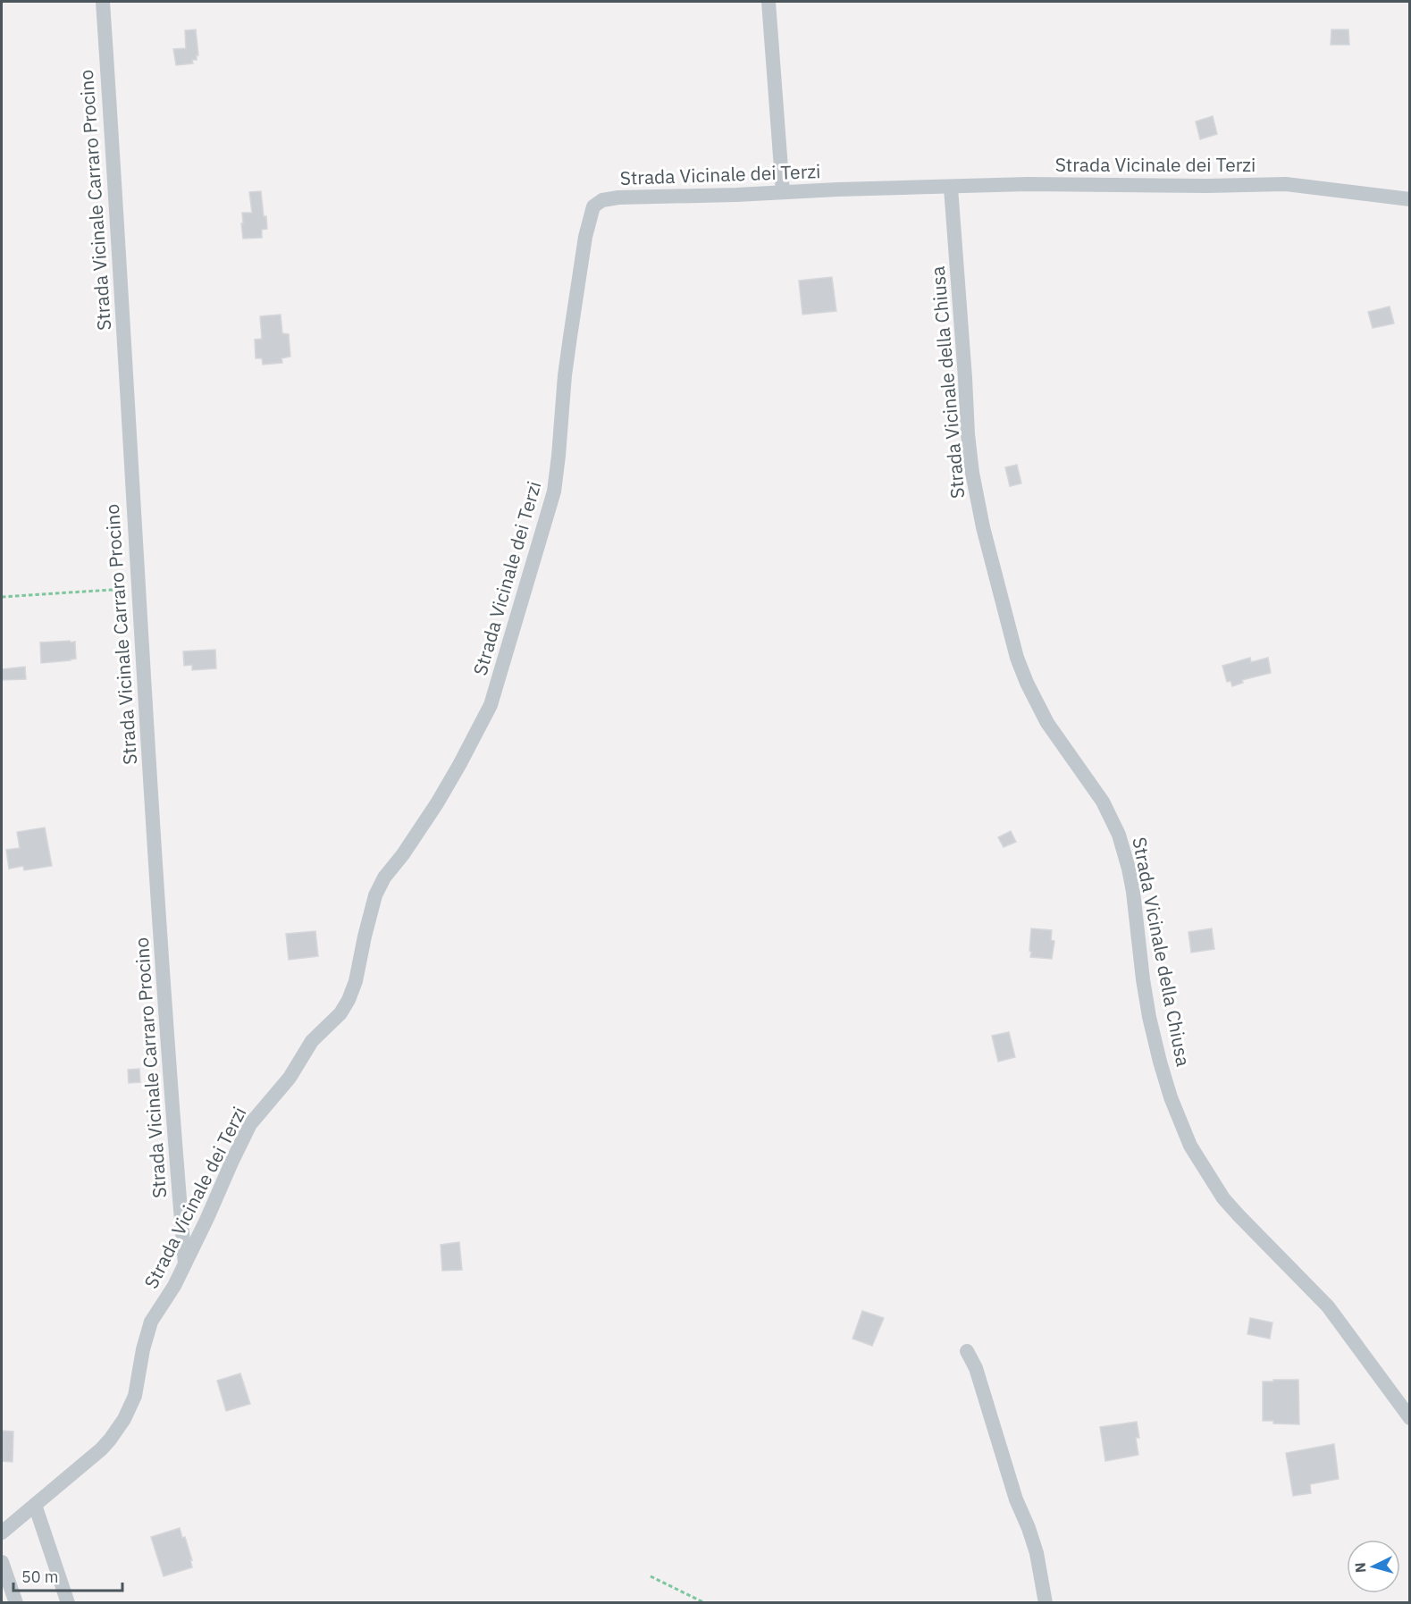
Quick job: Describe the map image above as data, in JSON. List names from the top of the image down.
{
  "streets": {
    "street": ["Strada Vicinale dei Terzi", "Strada Vicinale Carraro Procino", "Strada Vicinale della Chiusa"]
  },
  "crossings": [
    ["Strada Vicinale dei Terzi", "Strada Vicinale Carraro Procino"],
    ["Strada Vicinale dei Terzi", "Strada Vicinale della Chiusa"]
  ],
  "scale_bar": "50 m",
  "north": "left"
}
